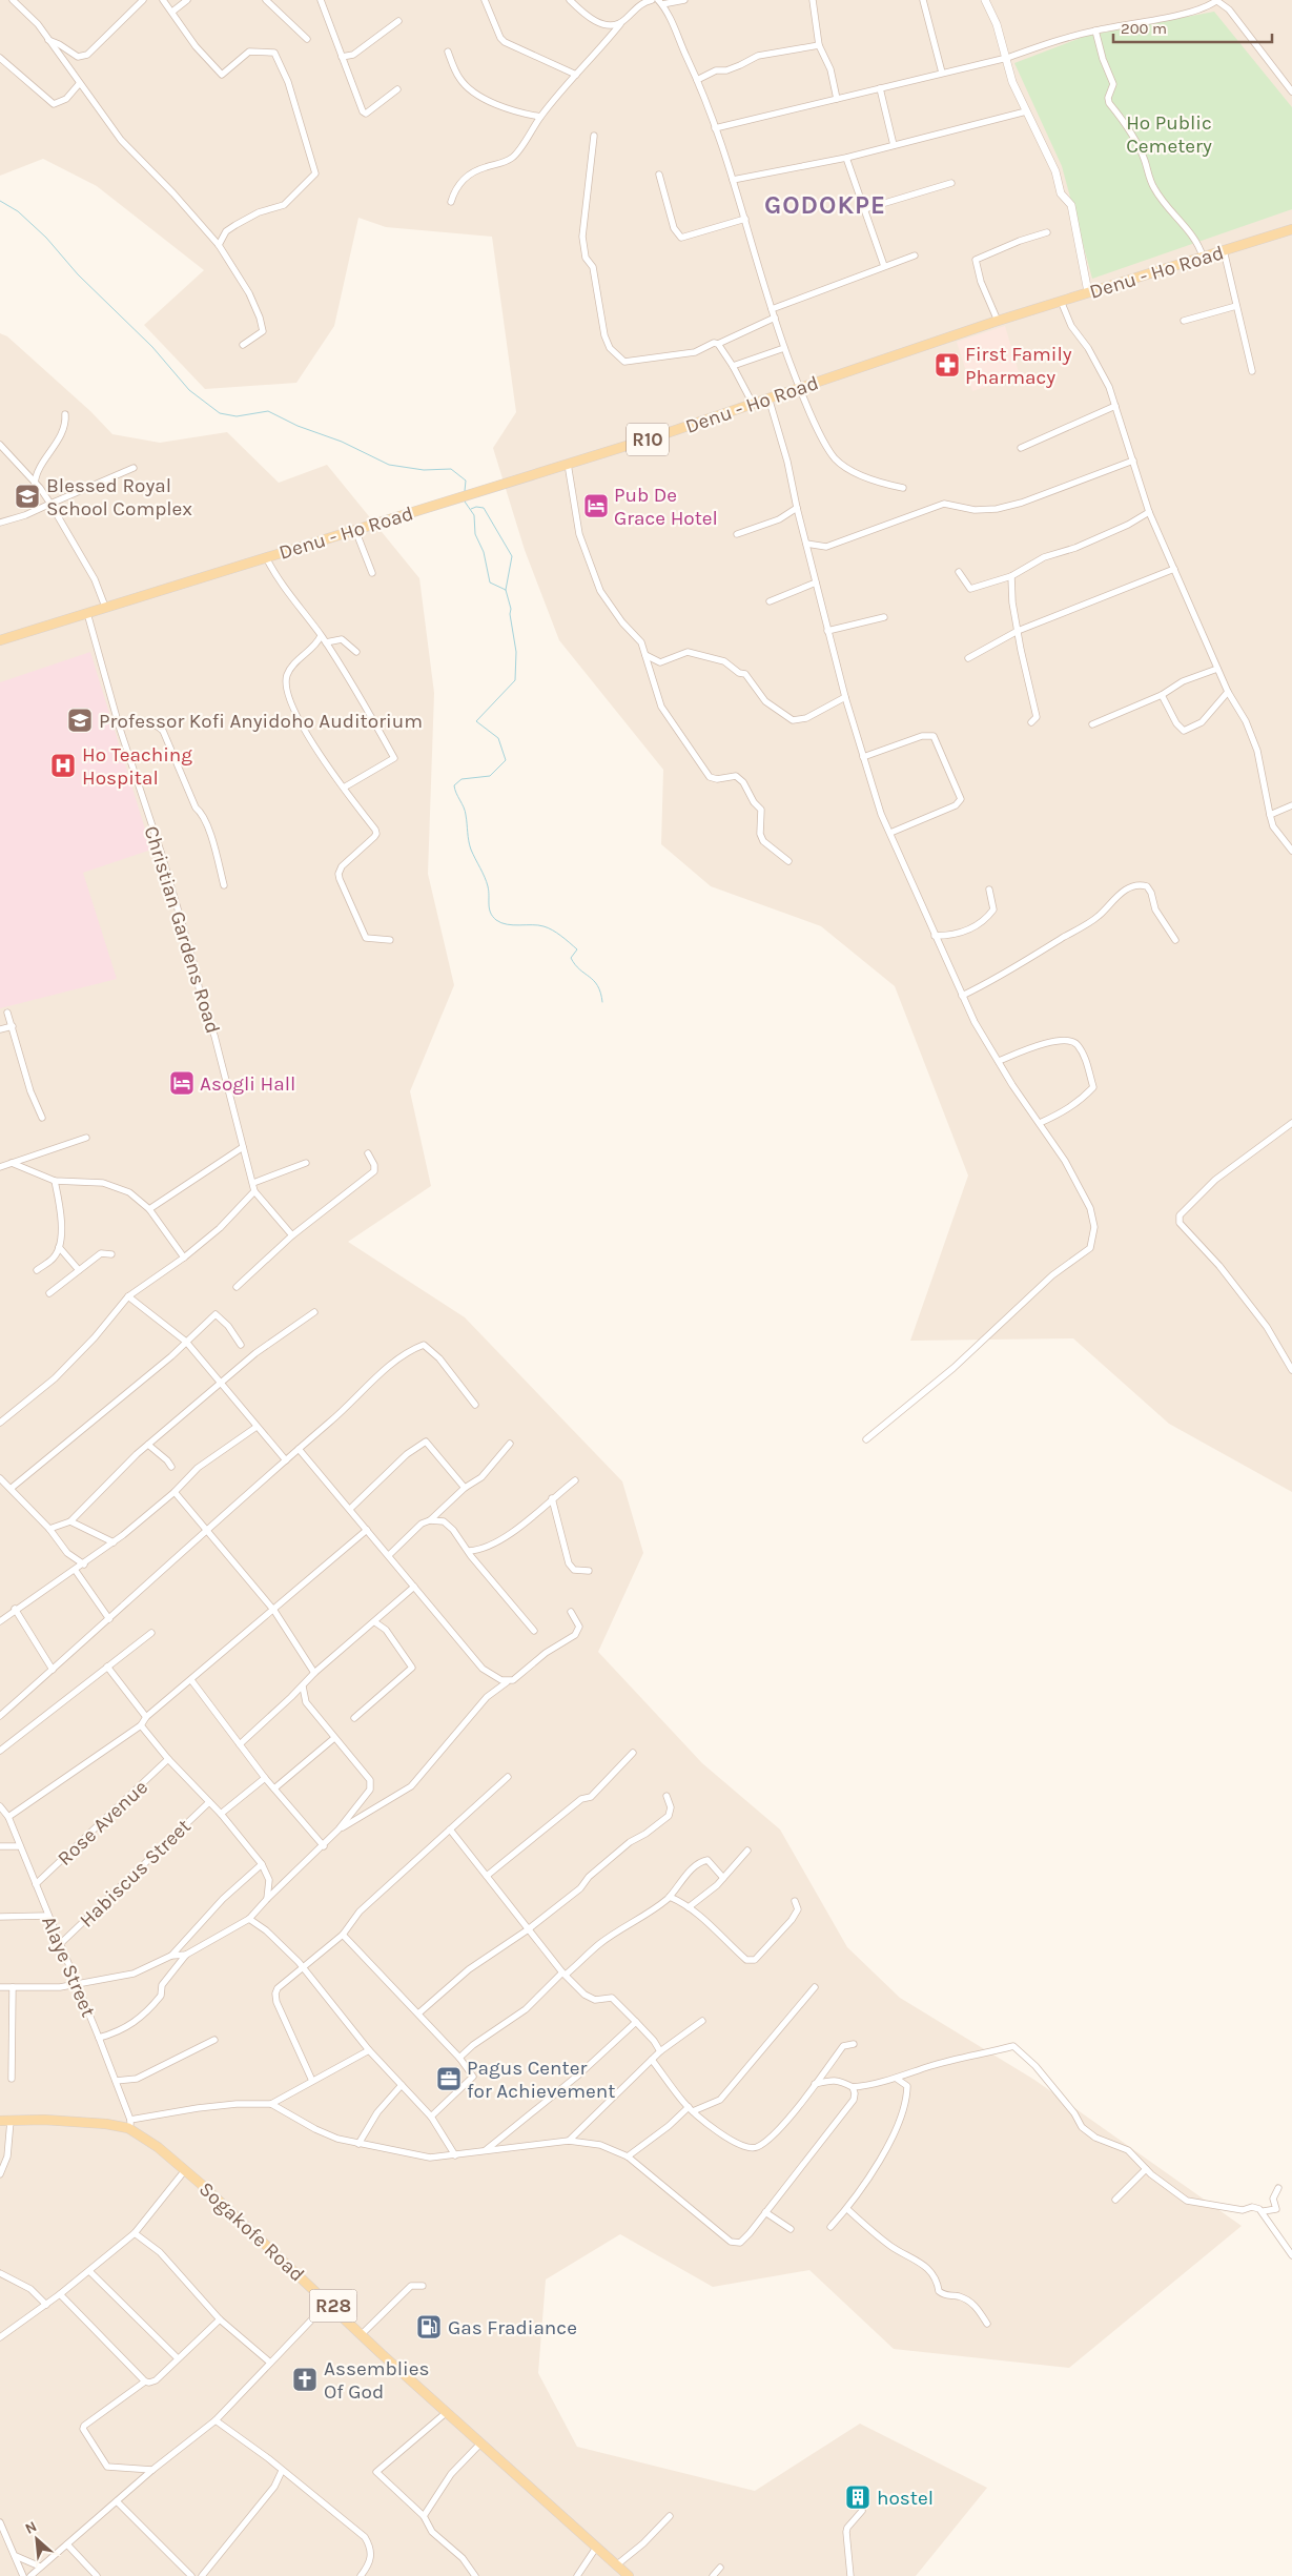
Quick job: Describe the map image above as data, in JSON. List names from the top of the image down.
{
  "streets": {
    "main road": [
      "Denu - Ho Road",
      "R10",
      "Sogakofe Road",
      "R28"
    ],
    "street": [
      "Christian Gardens Road",
      "Rose Avenue",
      "Habiscus Street",
      "Alaye Street"
    ]
  },
  "crossings": [
    ["Denu - Ho Road", "Christian Gardens Road"],
    ["Rose Avenue", "Alaye Street"],
    ["Habiscus Street", "Alaye Street"],
    ["Alaye Street", "Sogakofe Road"]
  ],
  "districts": ["GODOKPE"],
  "parks": ["Ho Public Cemetery"],
  "places": {
    "pharmacy": ["First Family Pharmacy"],
    "school or university": ["Blessed Royal School Complex", "Professor Kofi Anyidoho Auditorium"],
    "hotel": ["Pub De Grace Hotel", "Asogli Hall"],
    "hospital": ["Ho Teaching Hospital"],
    "office": ["Pagus Center for Achievement"],
    "fuel station": ["Gas Fradiance"],
    "church": ["Assemblies Of God"],
    "building": ["hostel"]
  },
  "scale_bar": "200 m",
  "north": "top left"
}
